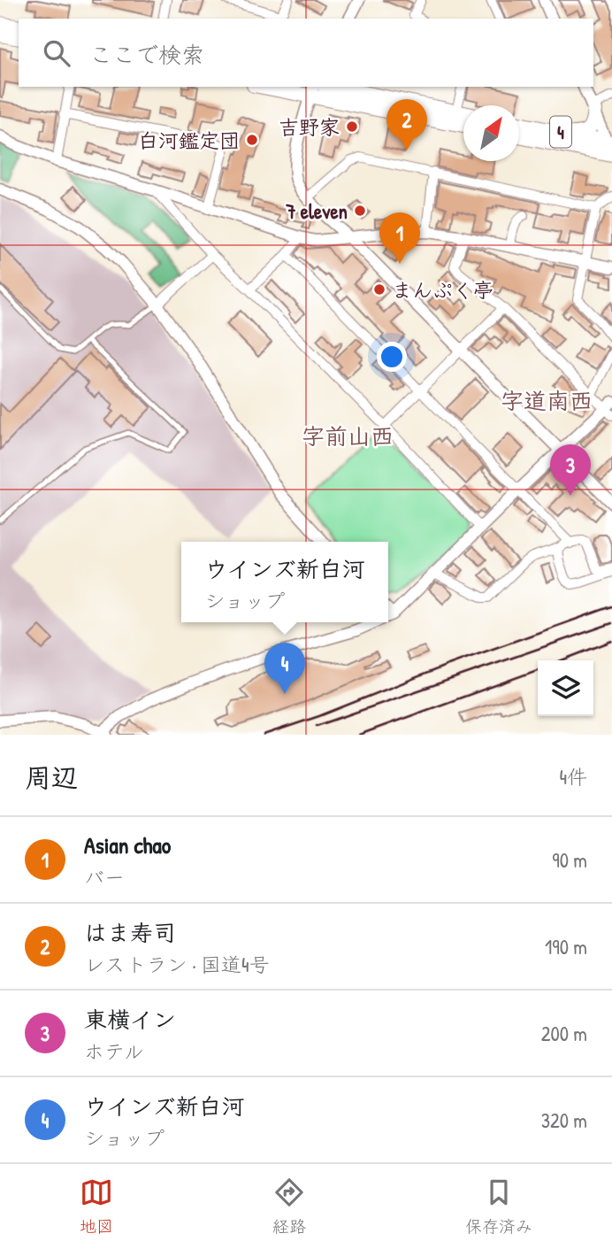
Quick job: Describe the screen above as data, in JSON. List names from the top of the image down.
{
  "streets": {
    "highway": ["4"]
  },
  "districts": ["字道南西", "字前山西"],
  "places": [
    "吉野家",
    "白河鑑定団",
    "7 eleven",
    "まんぷく亭"
  ],
  "north": "top right",
  "page": {
    "search": "ここで検索",
    "pins": [
      "2",
      "1",
      "3",
      "4"
    ],
    "popup": ["ウインズ新白河", "ショップ"],
    "heading": ["周辺", "4件"],
    "list": [
      {
        "mark": "1",
        "name": "Asian chao",
        "note": "バー",
        "value": "90 m"
      },
      {
        "mark": "2",
        "name": "はま寿司",
        "note": "レストラン · 国道4号",
        "value": "190 m"
      },
      {
        "mark": "3",
        "name": "東横イン",
        "note": "ホテル",
        "value": "200 m"
      },
      {
        "mark": "4",
        "name": "ウインズ新白河",
        "note": "ショップ",
        "value": "320 m"
      }
    ],
    "nav": ["地図", "経路", "保存済み"]
  }
}
